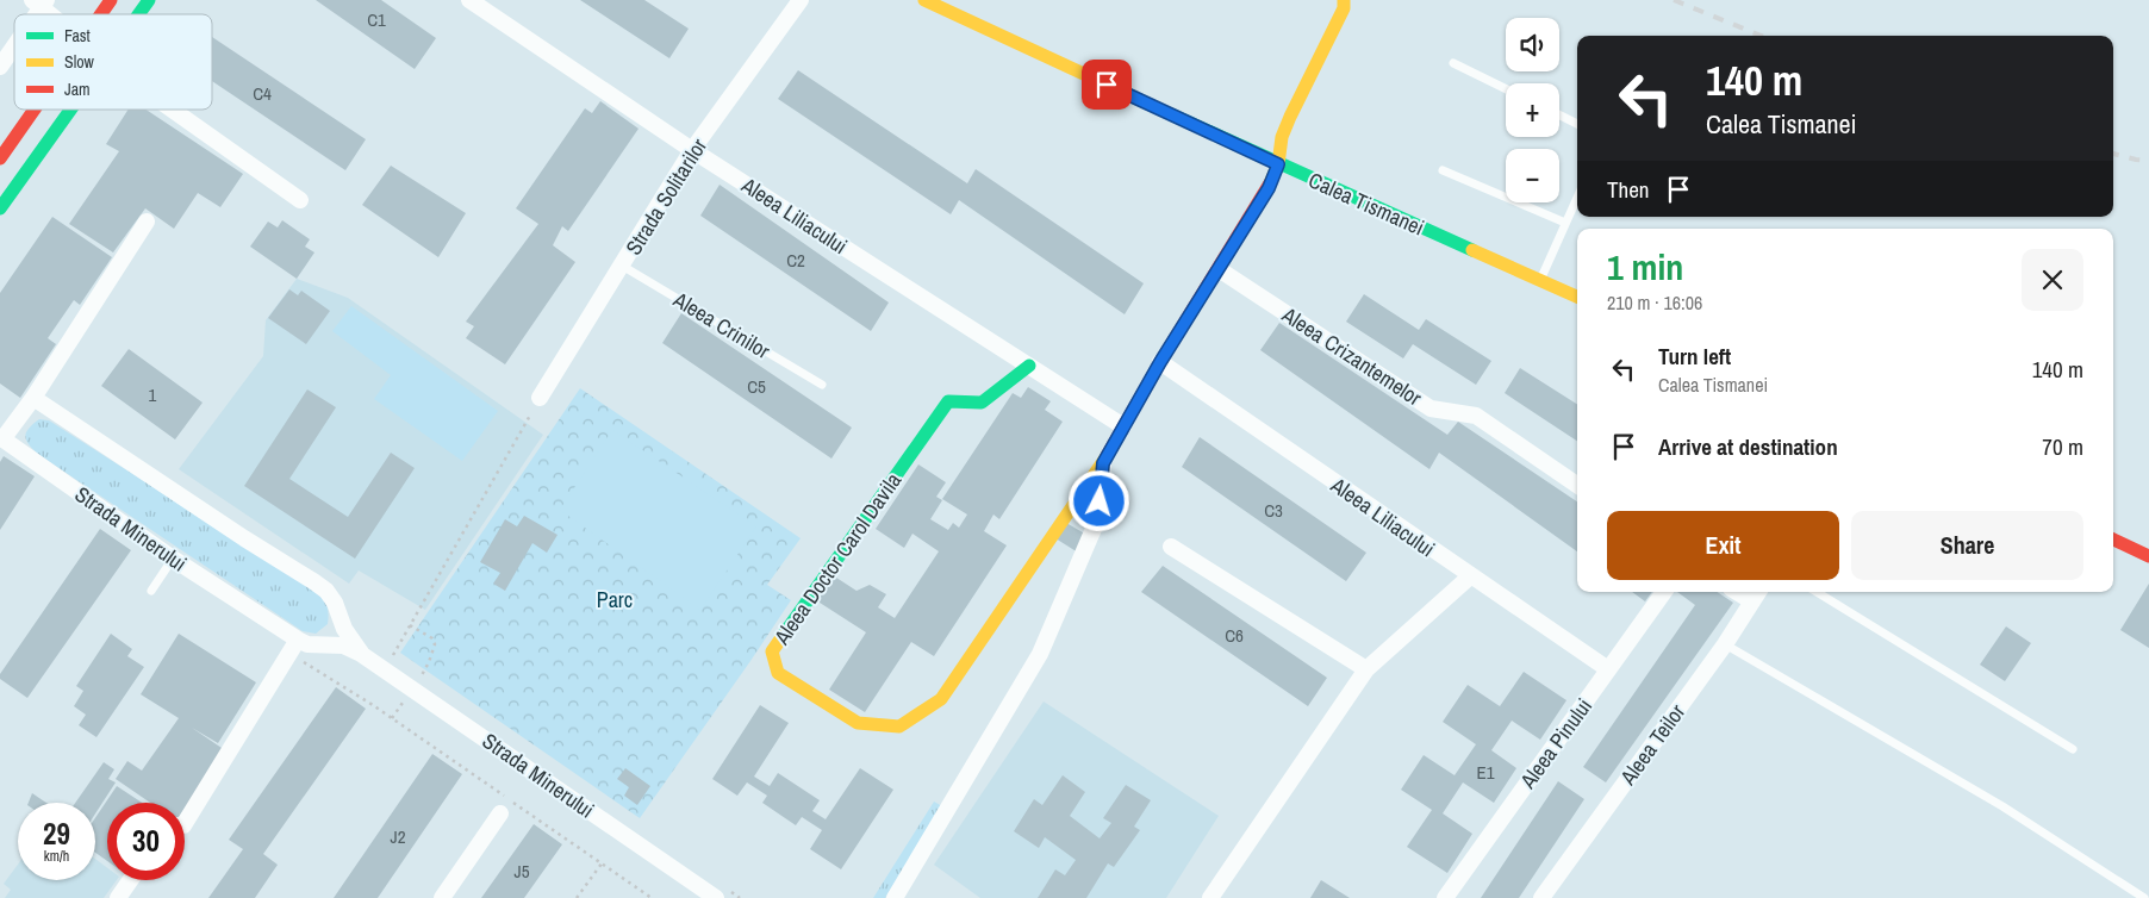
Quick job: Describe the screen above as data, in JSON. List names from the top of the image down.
{
  "streets": {
    "street": [
      "Strada Solitarilor",
      "Calea Tismanei",
      "Aleea Liliacului",
      "Aleea Crizantemelor",
      "Strada Minerului",
      "Aleea Doctor Carol Davila",
      "Aleea Pinului",
      "Aleea Teilor"
    ],
    "lane": ["Aleea Crinilor"]
  },
  "crossings": [
    ["Strada Solitarilor", "Aleea Liliacului"],
    ["Strada Solitarilor", "Aleea Crinilor"],
    ["Calea Tismanei", "Aleea Doctor Carol Davila"],
    ["Aleea Liliacului", "Aleea Doctor Carol Davila"],
    ["Aleea Liliacului", "Aleea Pinului"],
    ["Aleea Crizantemelor", "Aleea Doctor Carol Davila"]
  ],
  "parks": ["Parc"],
  "house_numbers": [
    "C1",
    "C4",
    "C2",
    "C5",
    "1",
    "C3",
    "C6",
    "E1",
    "J2",
    "J5"
  ],
  "legend": ["Fast", "Slow", "Jam"],
  "page": {
    "map_buttons": ["+", "−"],
    "turn": ["140 m", "Calea Tismanei"],
    "then": "Then",
    "heading": ["1 min", "210 m · 16:06"],
    "list": [
      {
        "name": "Turn left",
        "note": "Calea Tismanei",
        "value": "140 m"
      },
      {
        "name": "Arrive at destination",
        "value": "70 m"
      }
    ],
    "buttons": ["Exit", "Share"],
    "speed": "29 km/h",
    "limit": "30"
  }
}
